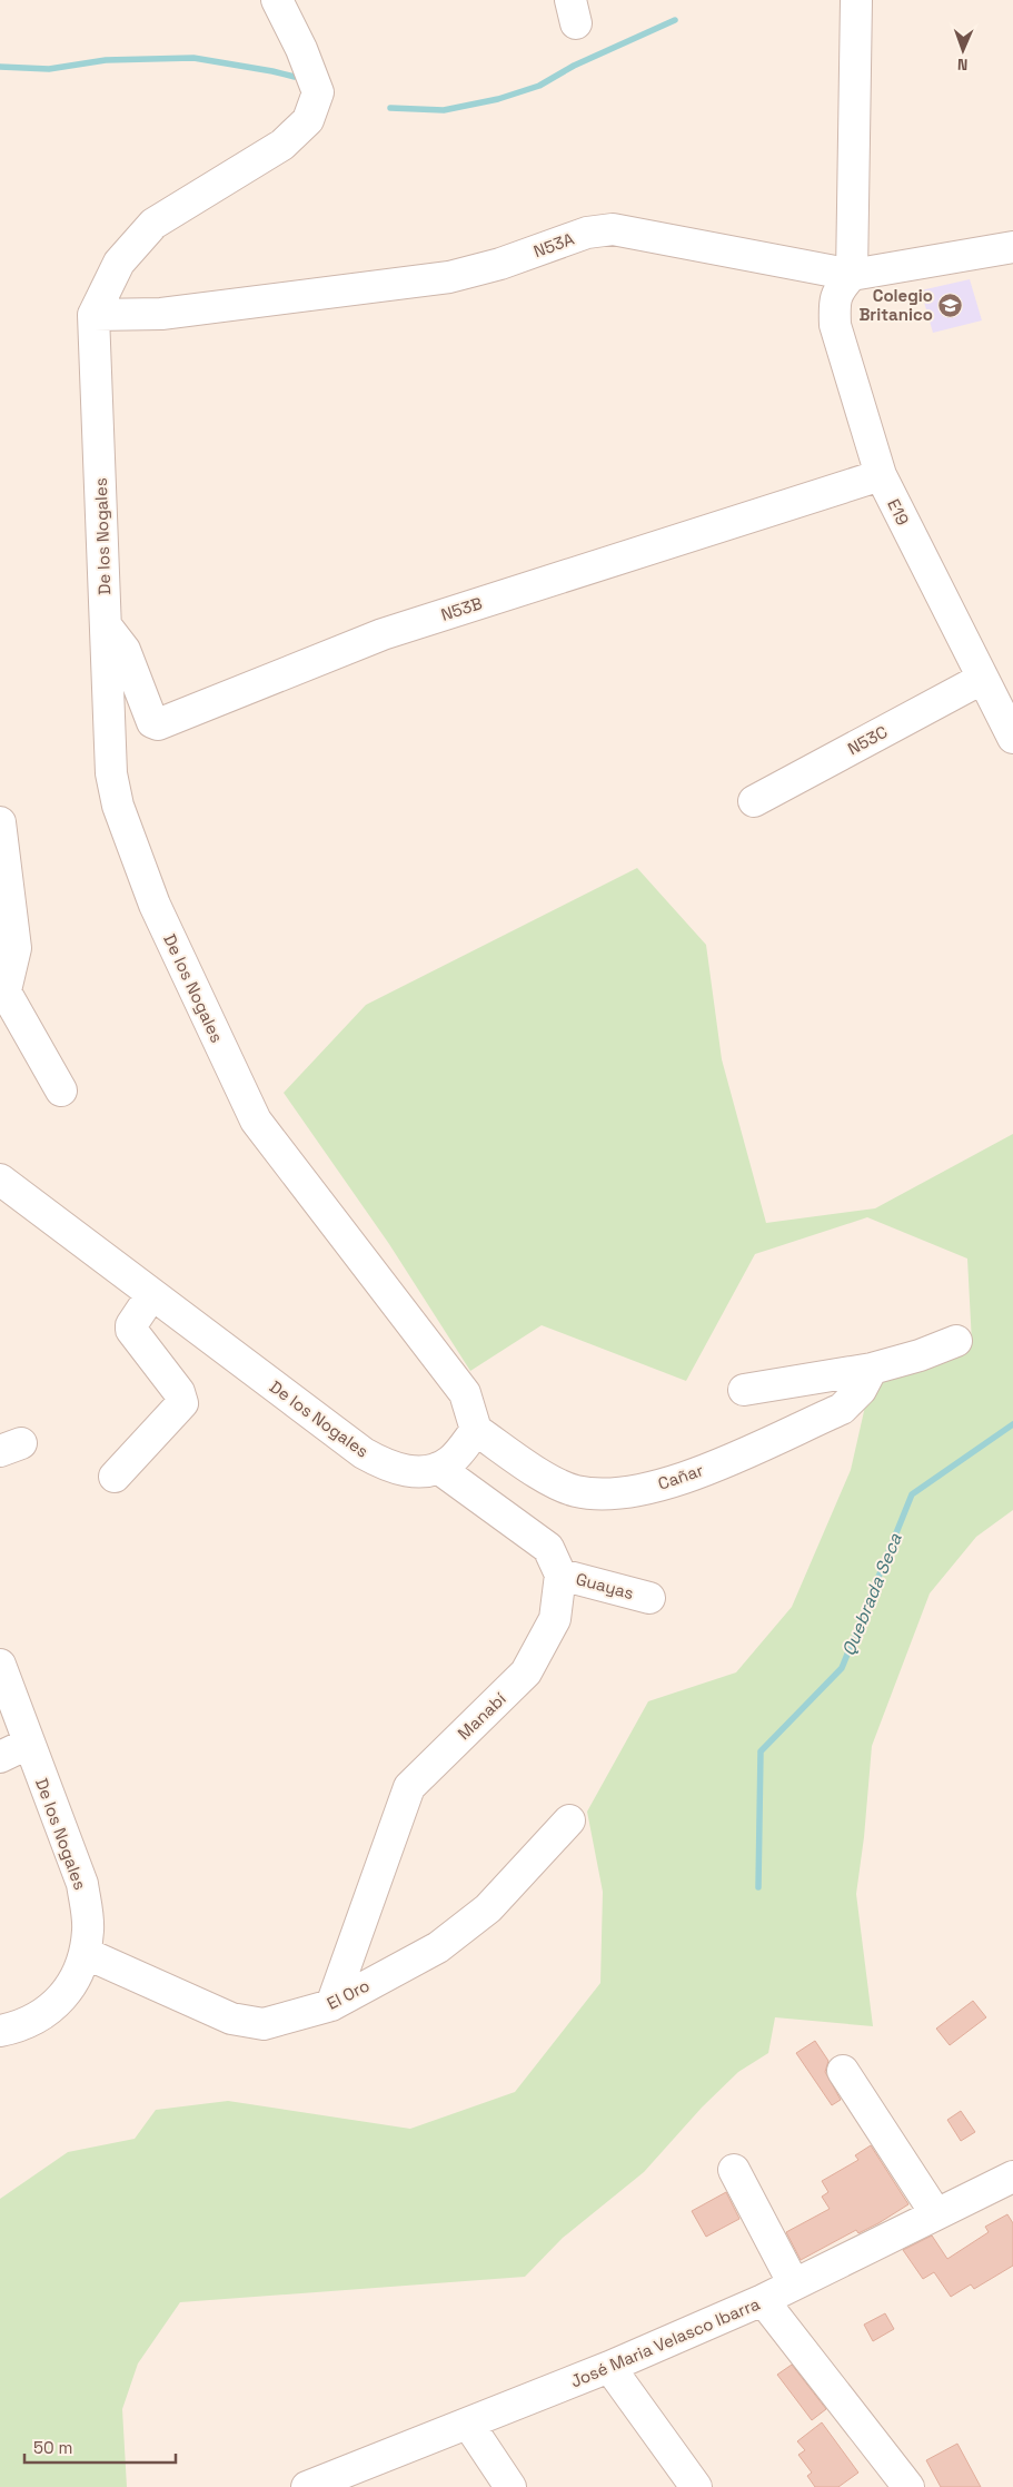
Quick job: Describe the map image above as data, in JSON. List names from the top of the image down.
{
  "streets": {
    "street": [
      "N53A",
      "E19",
      "De los Nogales",
      "N53B",
      "N53C",
      "Cañar",
      "Guayas",
      "Manabí",
      "El Oro",
      "José Maria Velasco Ibarra"
    ]
  },
  "crossings": [
    ["N53A", "E19"],
    ["N53A", "De los Nogales"],
    ["E19", "N53B"],
    ["E19", "N53C"],
    ["De los Nogales", "N53B"],
    ["De los Nogales", "Cañar"],
    ["De los Nogales", "El Oro"],
    ["Guayas", "Manabí"],
    ["Manabí", "El Oro"]
  ],
  "water": ["Quebrada Seca"],
  "places": {
    "school or university": ["Colegio Britanico"]
  },
  "scale_bar": "50 m",
  "north": "bottom"
}
